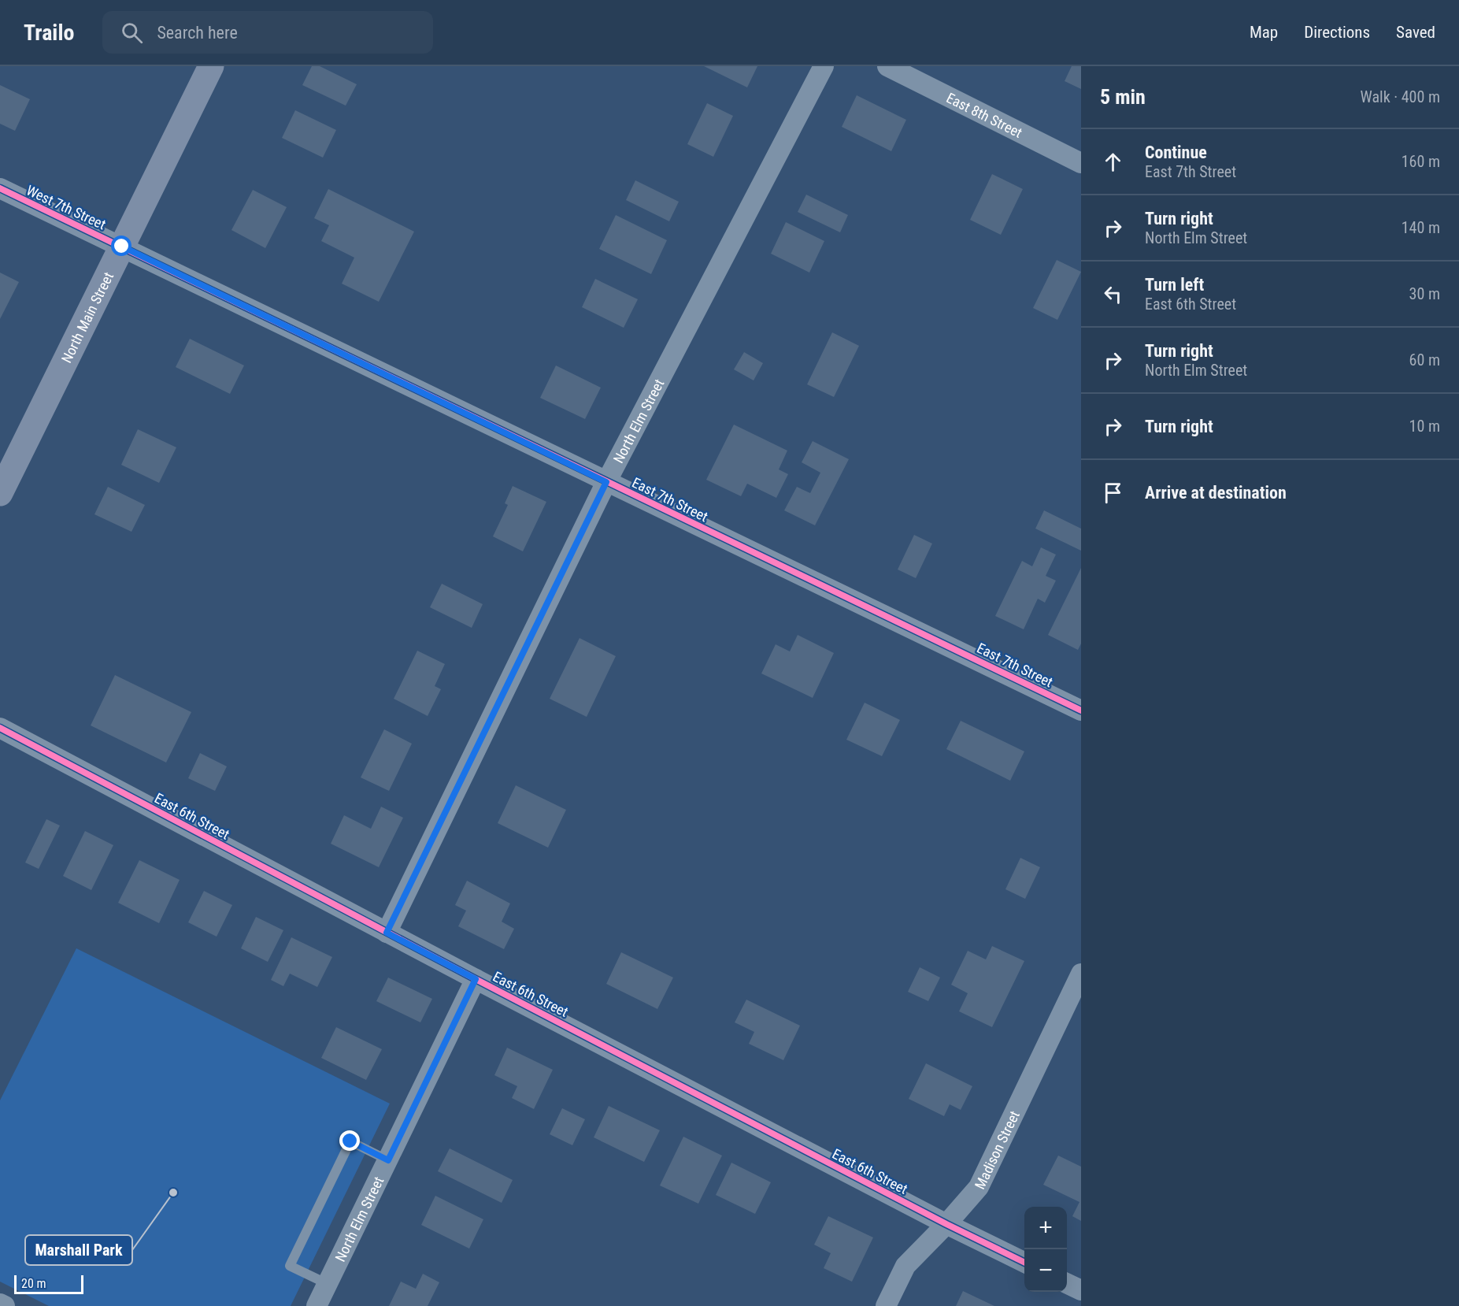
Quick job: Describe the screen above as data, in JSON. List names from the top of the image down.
{
  "streets": {
    "main road": ["North Main Street"],
    "street": [
      "East 8th Street",
      "West 7th Street",
      "North Elm Street",
      "East 7th Street",
      "East 6th Street",
      "Madison Street"
    ]
  },
  "crossings": [
    ["West 7th Street", "North Main Street"],
    ["West 7th Street", "East 7th Street"],
    ["North Main Street", "East 7th Street"],
    ["North Elm Street", "East 7th Street"],
    ["North Elm Street", "East 6th Street"],
    ["East 6th Street", "Madison Street"]
  ],
  "places": ["Marshall Park"],
  "scale_bar": "20 m",
  "page": {
    "header": "Trailo",
    "search": "Search here",
    "nav": ["Map", "Directions", "Saved"],
    "heading": ["5 min", "Walk · 400 m"],
    "list": [
      ["Continue", "East 7th Street", "160 m"],
      ["Turn right", "North Elm Street", "140 m"],
      ["Turn left", "East 6th Street", "30 m"],
      ["Turn right", "North Elm Street", "60 m"],
      ["Turn right", "10 m"],
      "Arrive at destination"
    ],
    "map_buttons": ["+", "−"],
    "scale": "20 m"
  }
}
